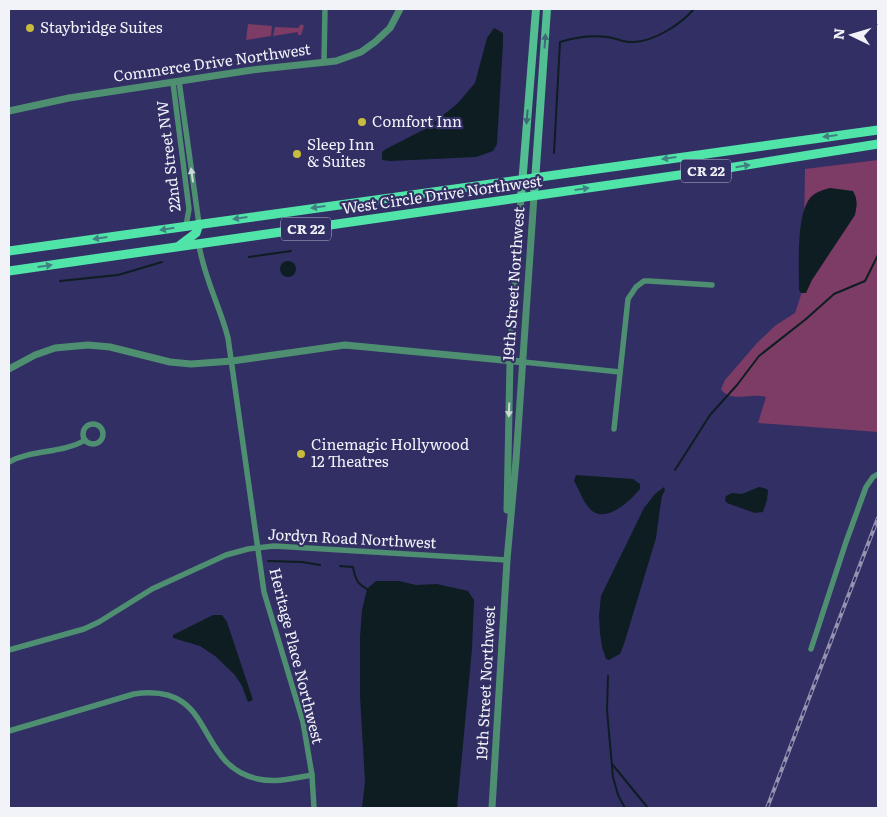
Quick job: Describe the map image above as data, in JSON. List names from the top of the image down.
{
  "streets": {
    "main road": ["CR 22", "West Circle Drive Northwest", "19th Street Northwest"],
    "street": [
      "Commerce Drive Northwest",
      "22nd Street NW",
      "Jordyn Road Northwest",
      "Heritage Place Northwest"
    ]
  },
  "crossings": [
    ["Commerce Drive Northwest", "22nd Street NW"],
    ["22nd Street NW", "West Circle Drive Northwest"],
    ["West Circle Drive Northwest", "19th Street Northwest"],
    ["West Circle Drive Northwest", "Heritage Place Northwest"],
    ["19th Street Northwest", "Jordyn Road Northwest"],
    ["Jordyn Road Northwest", "Heritage Place Northwest"]
  ],
  "places": [
    "Staybridge Suites",
    "Comfort Inn",
    "Sleep Inn & Suites",
    "Cinemagic Hollywood 12 Theatres"
  ],
  "north": "left"
}
